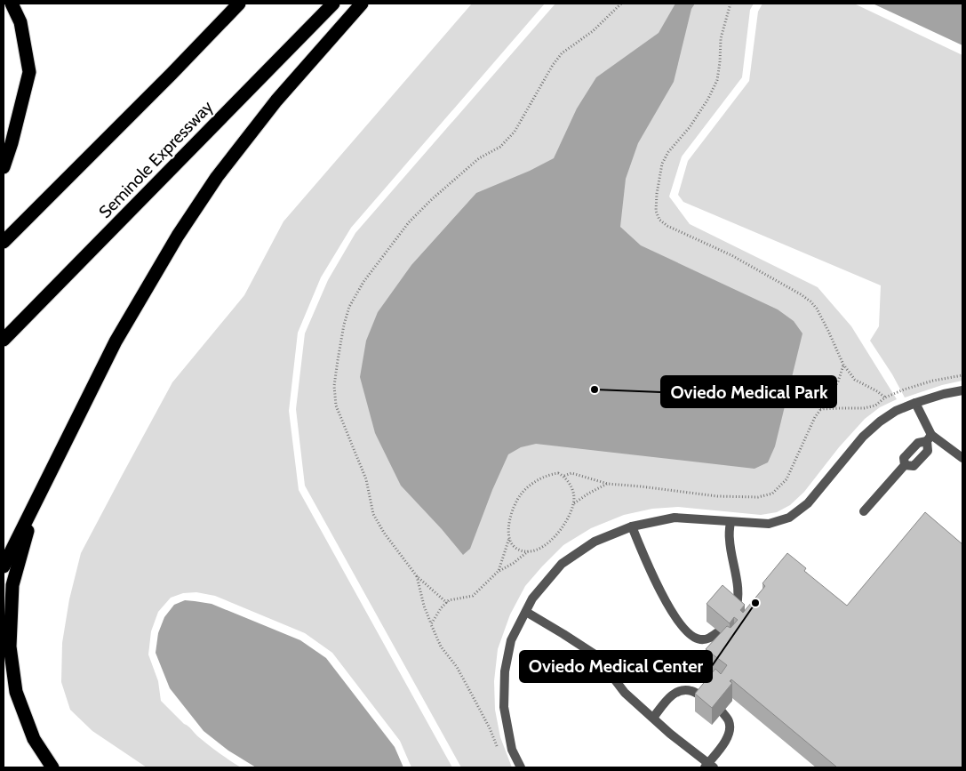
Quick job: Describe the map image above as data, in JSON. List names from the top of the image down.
{
  "streets": {
    "highway": ["Seminole Expressway"]
  },
  "places": ["Oviedo Medical Park", "Oviedo Medical Center"]
}
